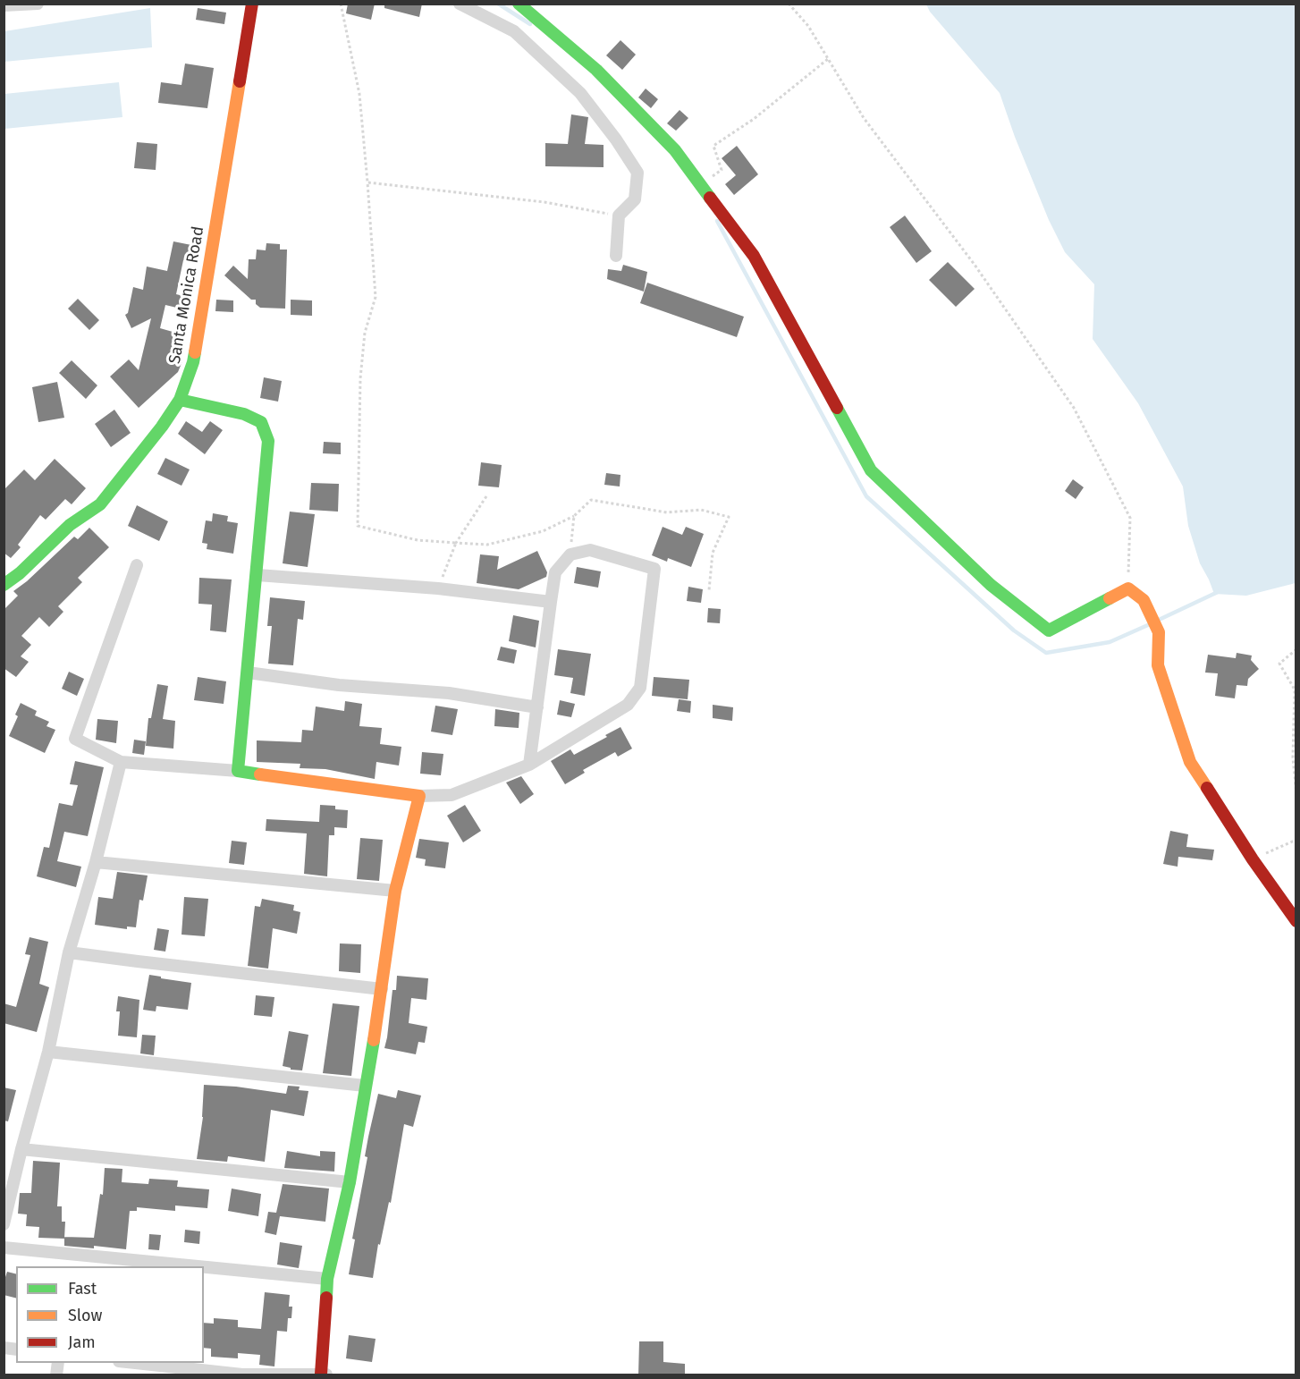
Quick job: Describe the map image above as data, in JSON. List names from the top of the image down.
{
  "streets": {
    "street": ["Santa Monica Road"]
  },
  "legend": ["Fast", "Slow", "Jam"]
}
